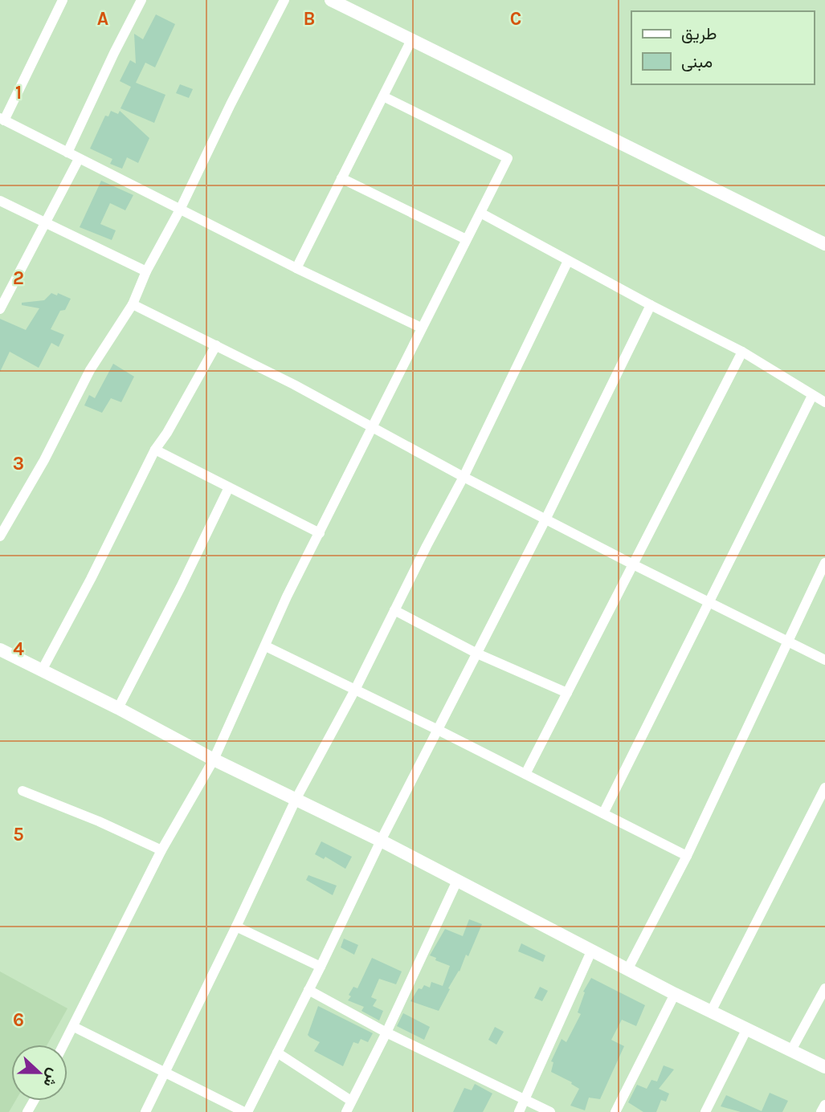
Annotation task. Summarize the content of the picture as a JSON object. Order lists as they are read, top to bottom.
{
  "legend": ["طريق", "مبنى"],
  "north": "right",
  "grid": {
    "columns": ["A", "B", "C"],
    "rows": [
      "1",
      "2",
      "3",
      "4",
      "5",
      "6"
    ]
  }
}
